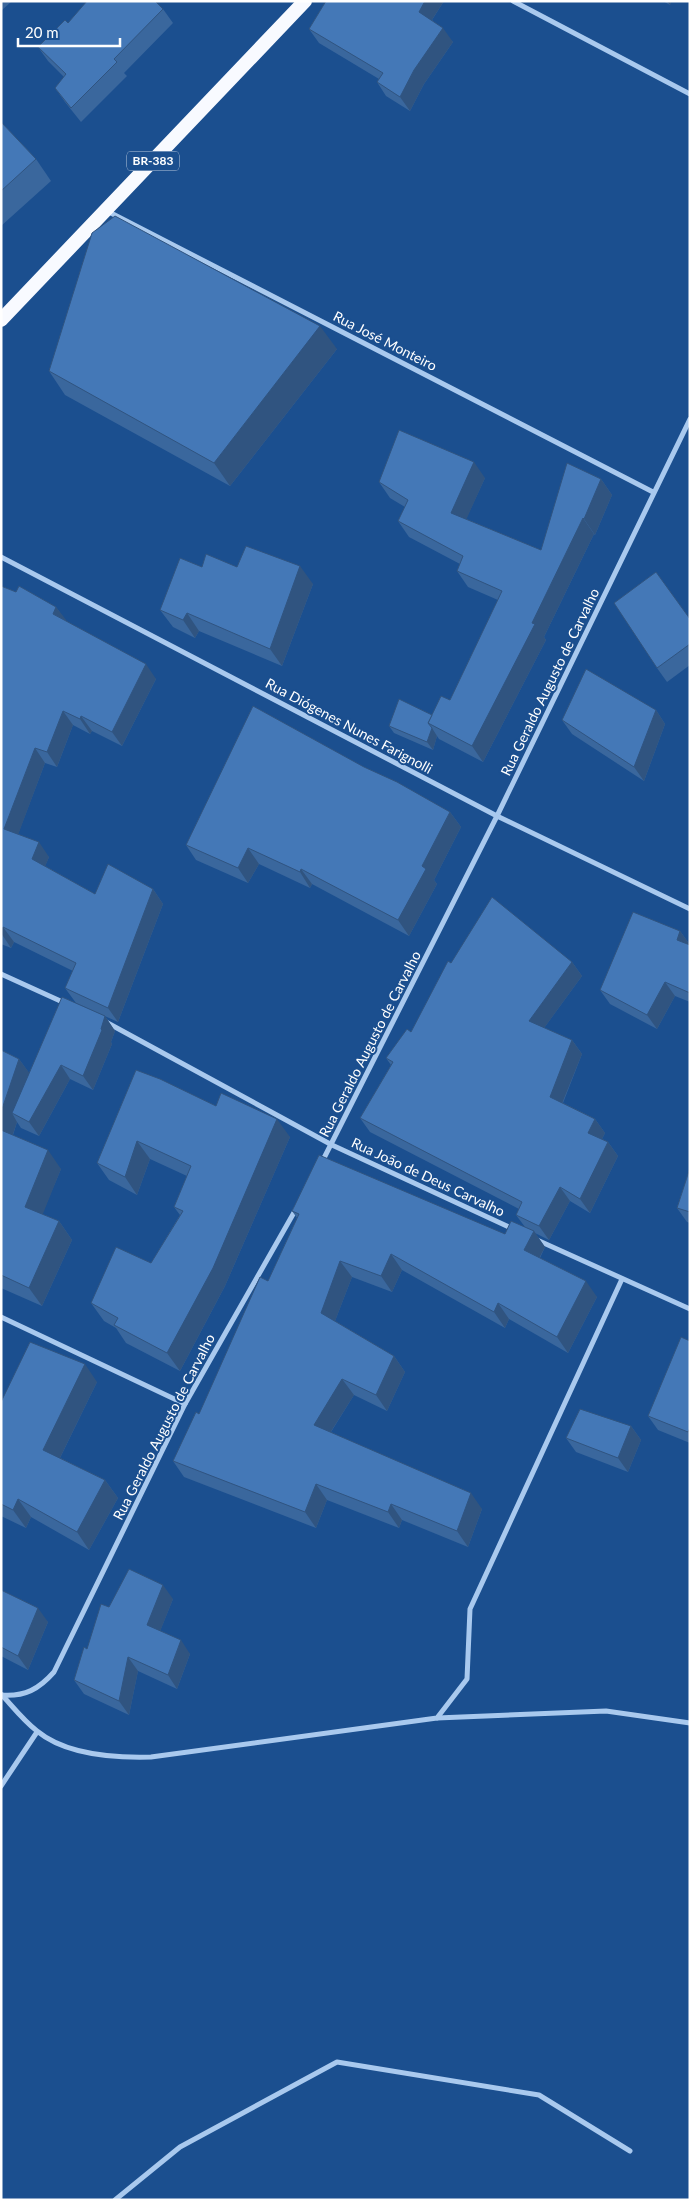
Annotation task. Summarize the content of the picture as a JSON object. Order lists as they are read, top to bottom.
{
  "streets": {
    "highway": ["BR-383"],
    "street": [
      "Rua José Monteiro",
      "Rua Geraldo Augusto de Carvalho",
      "Rua Diógenes Nunes Farignolli",
      "Rua João de Deus Carvalho"
    ]
  },
  "crossings": [
    ["BR-383", "Rua José Monteiro"],
    ["Rua José Monteiro", "Rua Geraldo Augusto de Carvalho"],
    ["Rua Geraldo Augusto de Carvalho", "Rua Diógenes Nunes Farignolli"],
    ["Rua Geraldo Augusto de Carvalho", "Rua João de Deus Carvalho"]
  ],
  "scale_bar": "20 m"
}
